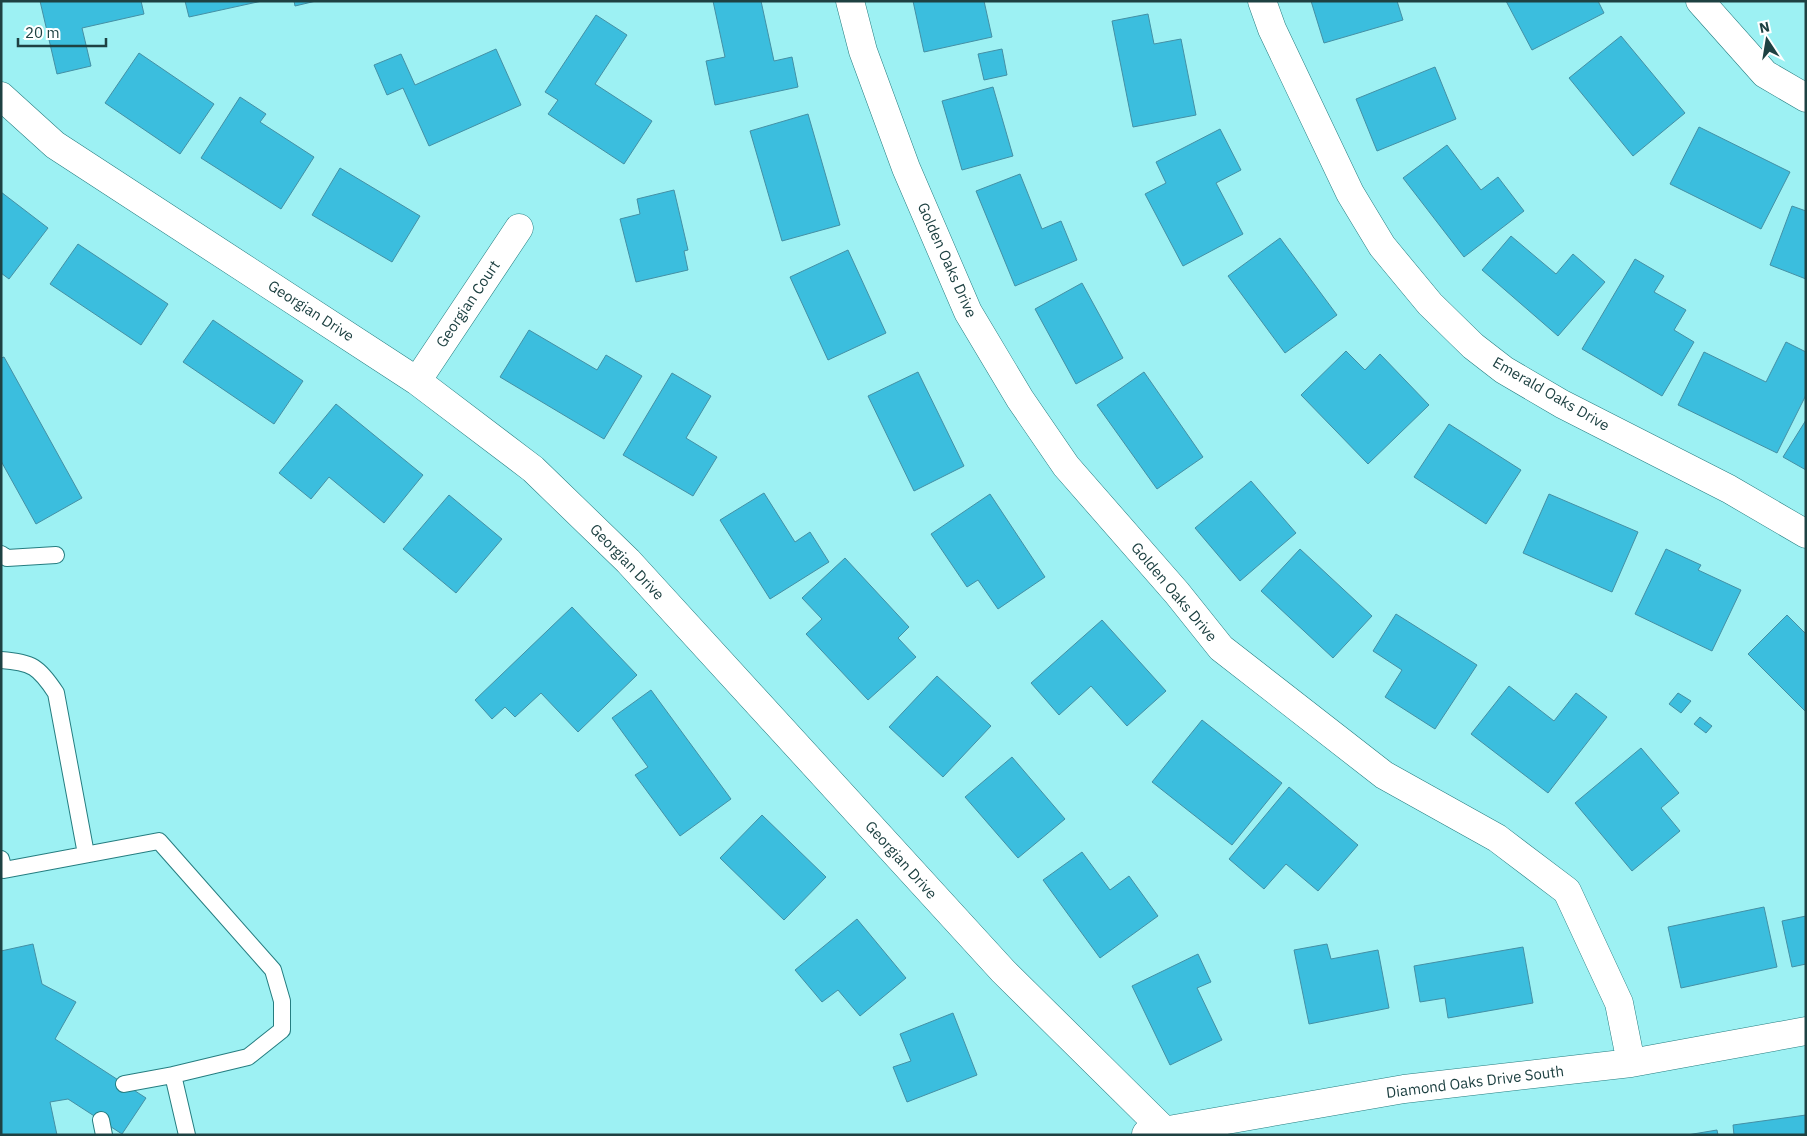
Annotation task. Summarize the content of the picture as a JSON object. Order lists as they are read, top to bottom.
{
  "streets": {
    "street": [
      "Golden Oaks Drive",
      "Georgian Court",
      "Georgian Drive",
      "Emerald Oaks Drive",
      "Diamond Oaks Drive South"
    ]
  },
  "crossings": [
    ["Golden Oaks Drive", "Diamond Oaks Drive South"],
    ["Georgian Court", "Georgian Drive"],
    ["Georgian Drive", "Diamond Oaks Drive South"]
  ],
  "scale_bar": "20 m",
  "north": "top"
}
